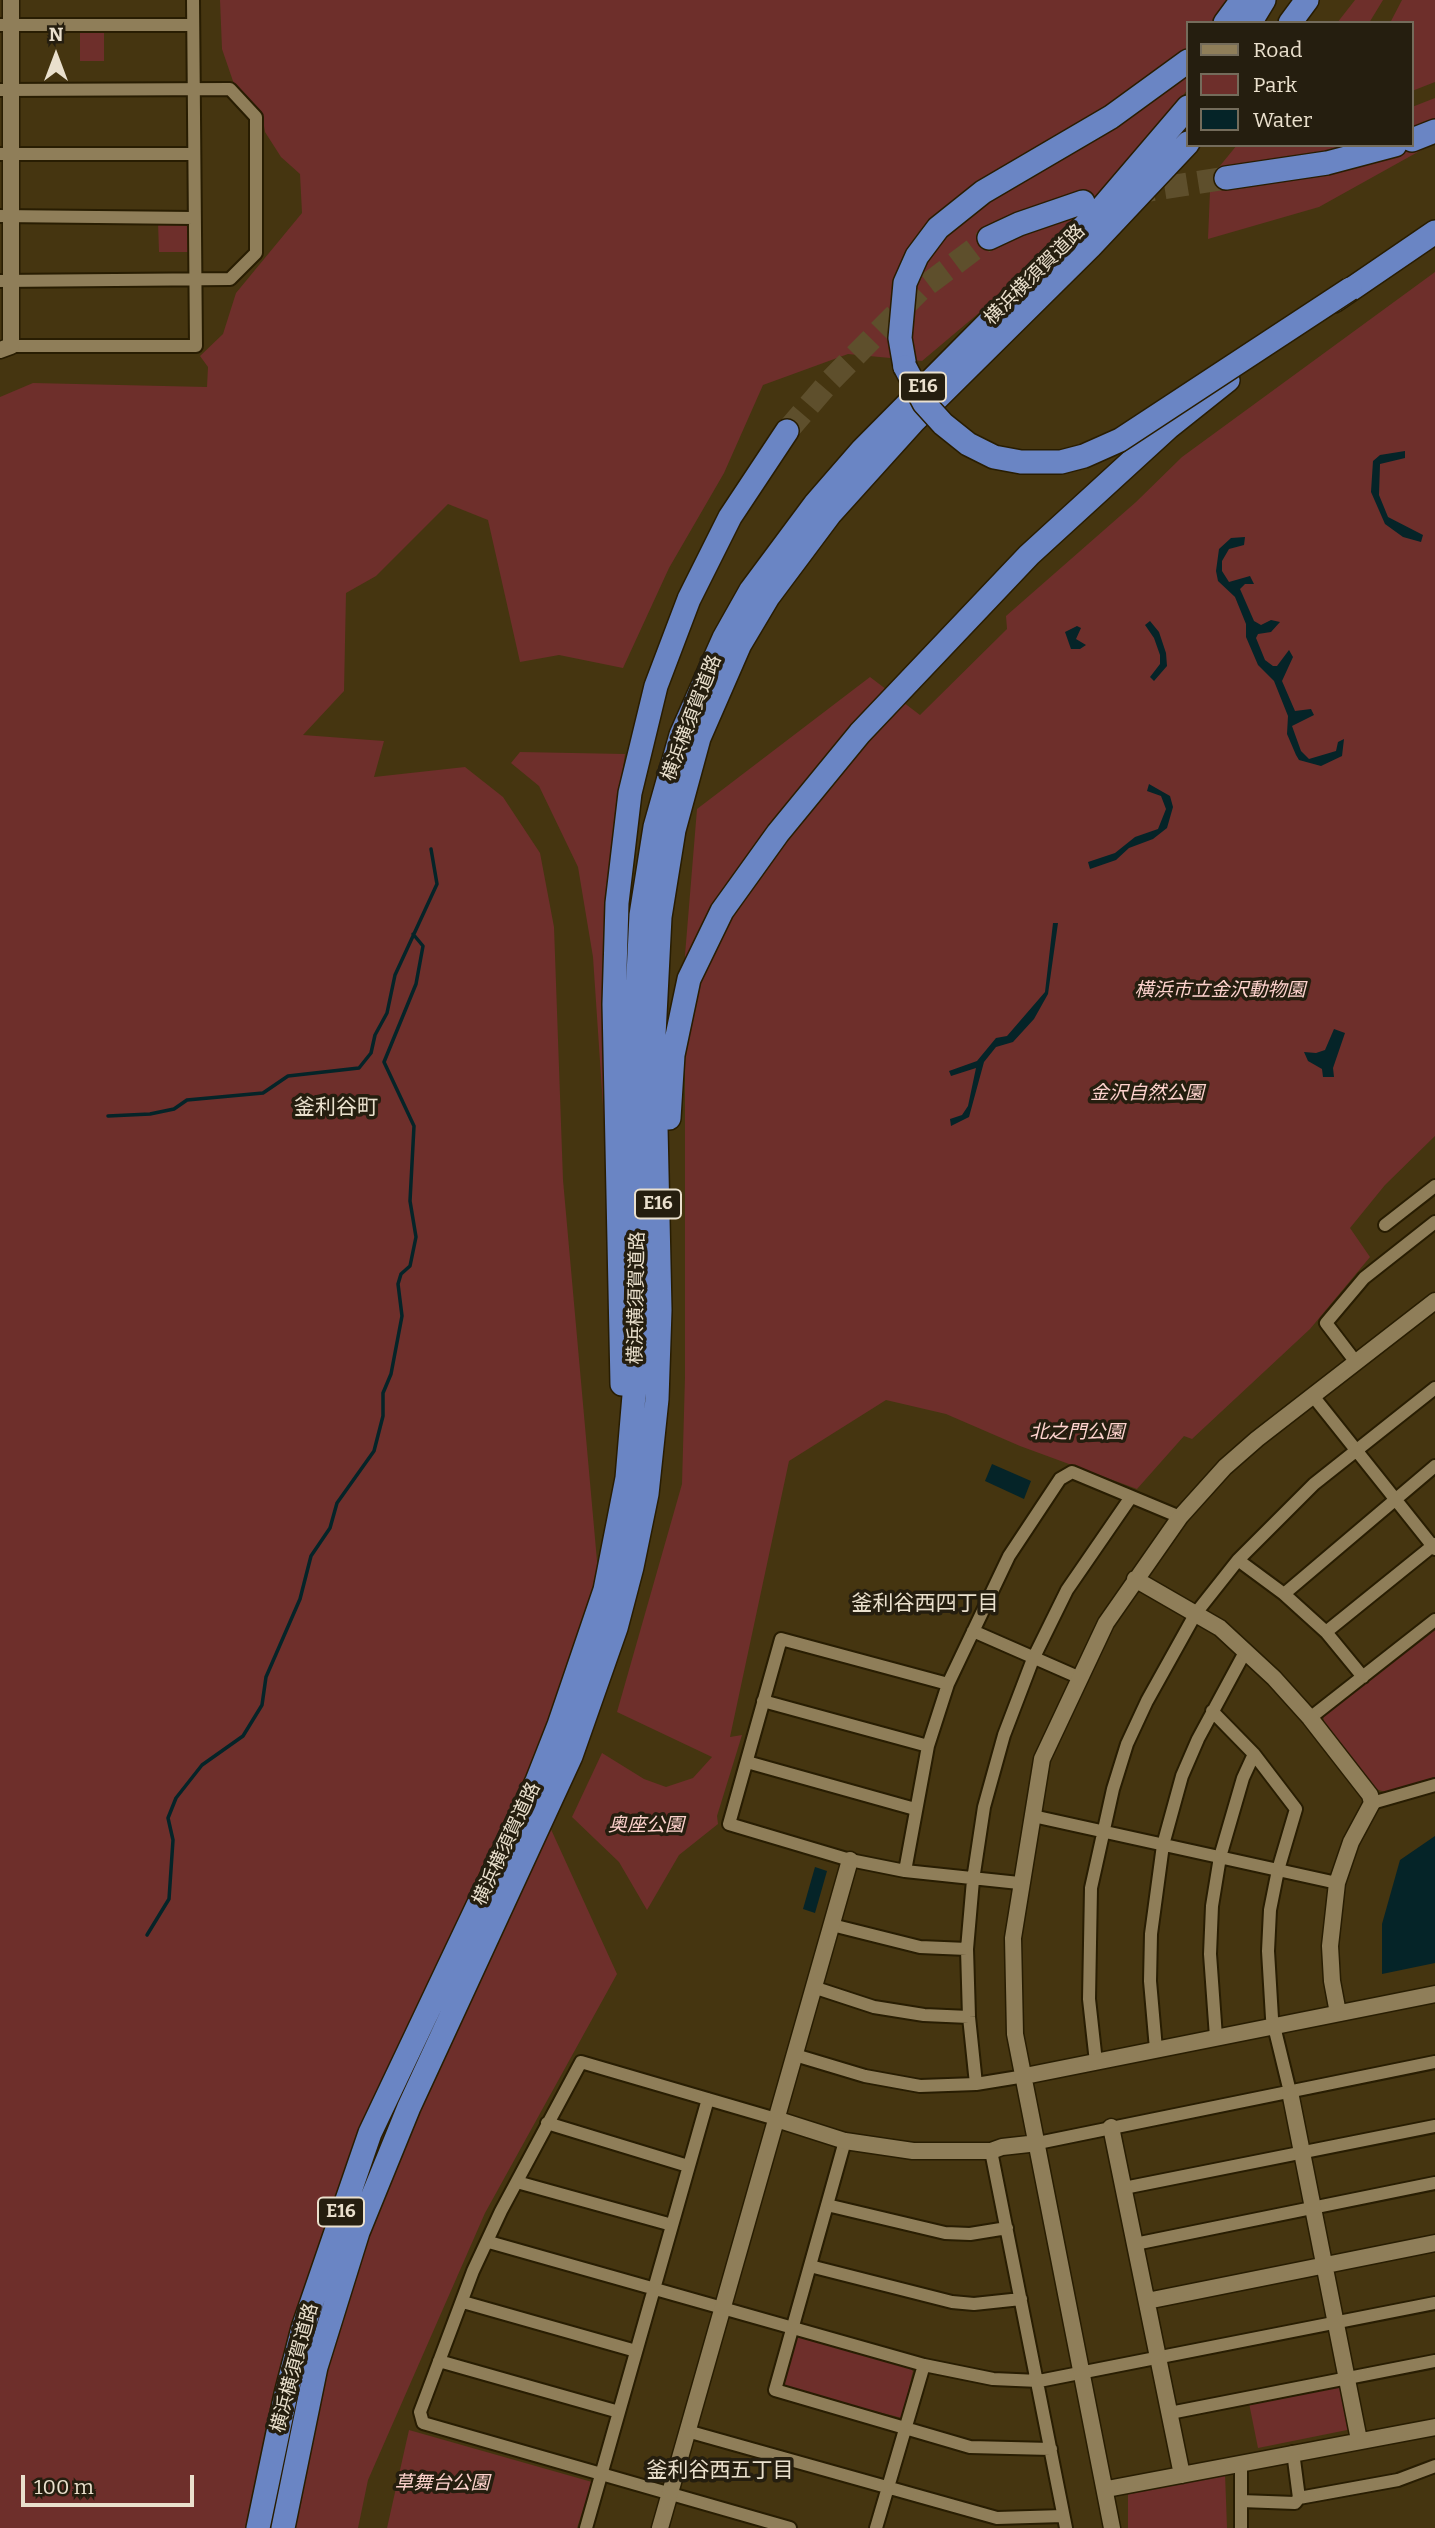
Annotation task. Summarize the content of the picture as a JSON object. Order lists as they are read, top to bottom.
{
  "streets": {
    "highway": ["横浜横須賀道路", "E16"]
  },
  "crossings": [
    ["横浜横須賀道路", "E16"]
  ],
  "districts": ["釜利谷町", "釜利谷西四丁目", "釜利谷西五丁目"],
  "parks": [
    "横浜市立金沢動物園",
    "金沢自然公園",
    "北之門公園",
    "奥座公園",
    "草舞台公園"
  ],
  "legend": ["Road", "Park", "Water"],
  "scale_bar": "100 m",
  "north": "top"
}
